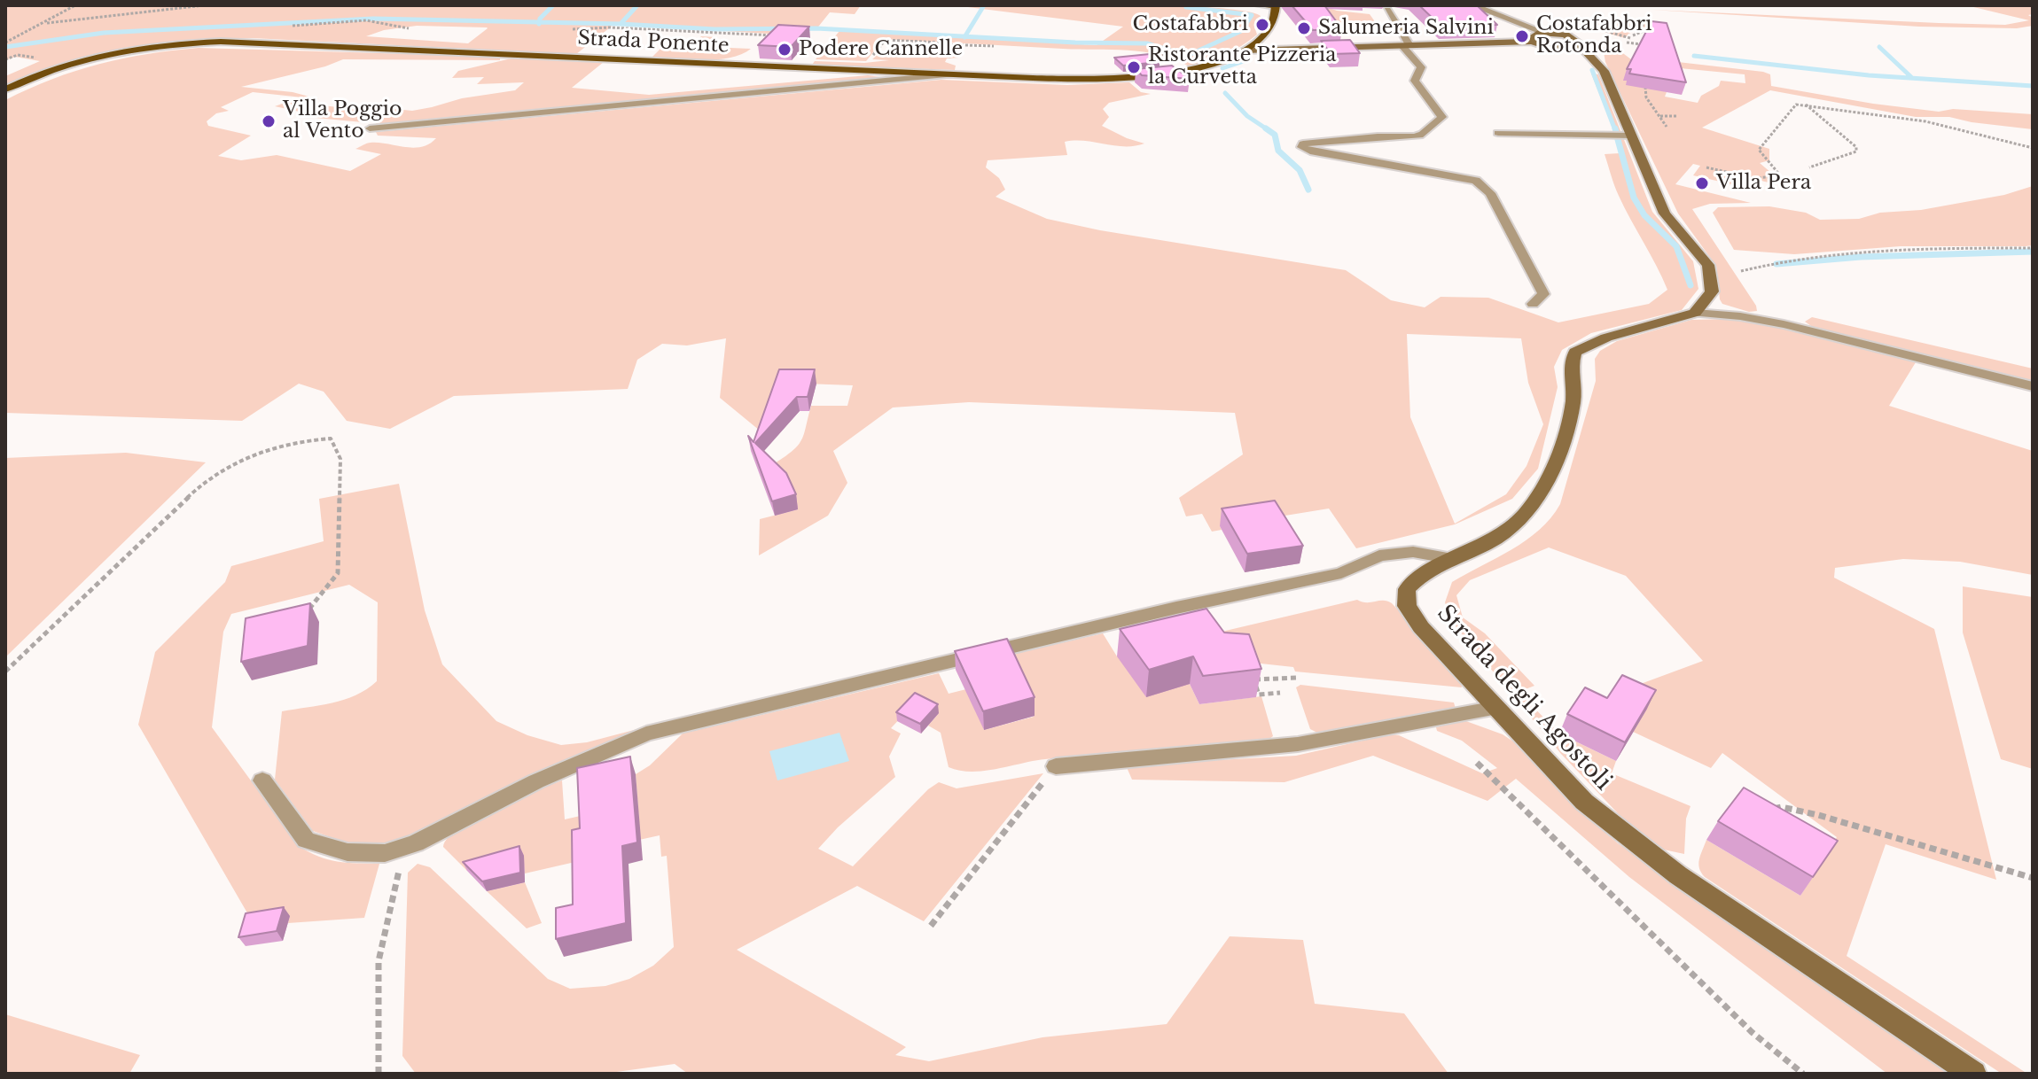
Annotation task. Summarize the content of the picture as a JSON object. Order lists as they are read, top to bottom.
{
  "streets": {
    "main road": ["Strada Ponente"],
    "street": ["Strada degli Agostoli"]
  },
  "places": [
    "Costafabbri",
    "Salumeria Salvini",
    "Costafabbri Rotonda",
    "Podere Cannelle",
    "Ristorante Pizzeria la Curvetta",
    "Villa Poggio al Vento",
    "Villa Pera"
  ]
}
